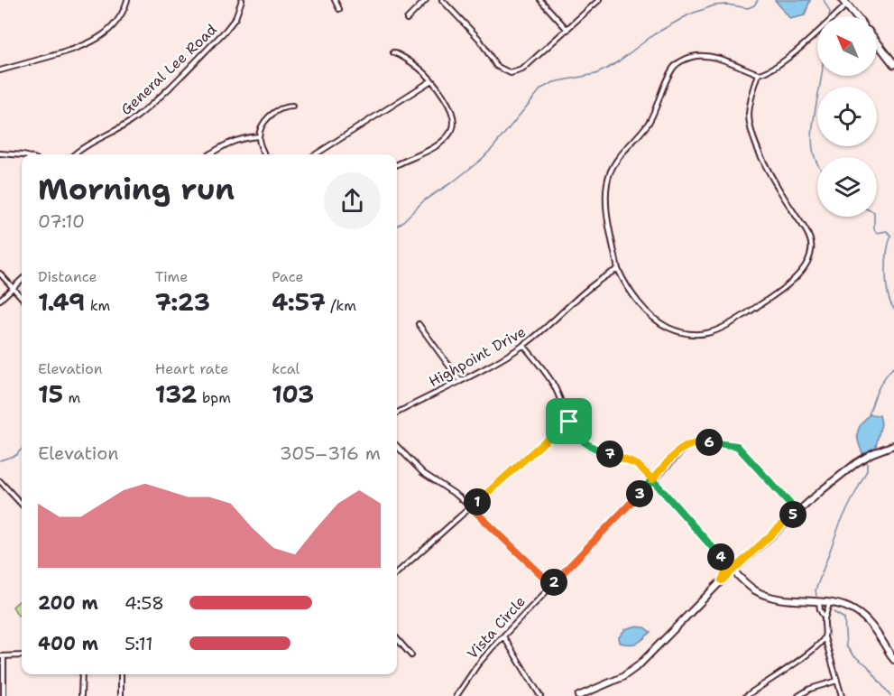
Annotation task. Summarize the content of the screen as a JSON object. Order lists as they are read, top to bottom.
{
  "streets": {
    "street": ["General Lee Road", "Highpoint Drive", "Vista Circle"]
  },
  "north": "top left",
  "page": {
    "heading": ["Morning run", "07:10"],
    "stats": [
      ["Distance", "1.49 km"],
      ["Time", "7:23"],
      ["Pace", "4:57 /km"],
      ["Elevation", "15 m"],
      ["Heart rate", "132 bpm"],
      ["kcal", "103"]
    ],
    "pins": [
      "6",
      "7",
      "3",
      "1",
      "5",
      "4",
      "2"
    ],
    "chart": ["Elevation", "305–316 m"],
    "list": [
      {
        "name": "200 m",
        "note": "4:58"
      },
      {
        "name": "400 m",
        "note": "5:11"
      }
    ]
  }
}
